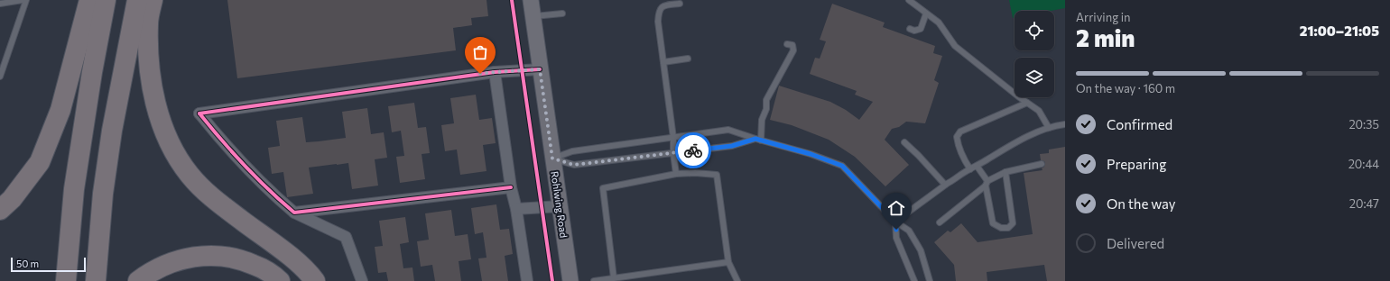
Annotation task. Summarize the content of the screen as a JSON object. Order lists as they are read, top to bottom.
{
  "streets": {
    "main road": ["Rohlwing Road"]
  },
  "scale_bar": "50 m",
  "page": {
    "heading": ["2 min", "Arriving in", "21:00–21:05"],
    "bar": "On the way · 160 m",
    "list": [
      ["Confirmed", "20:35"],
      ["Preparing", "20:44"],
      ["On the way", "20:47"],
      "Delivered"
    ],
    "scale": "50 m"
  }
}
